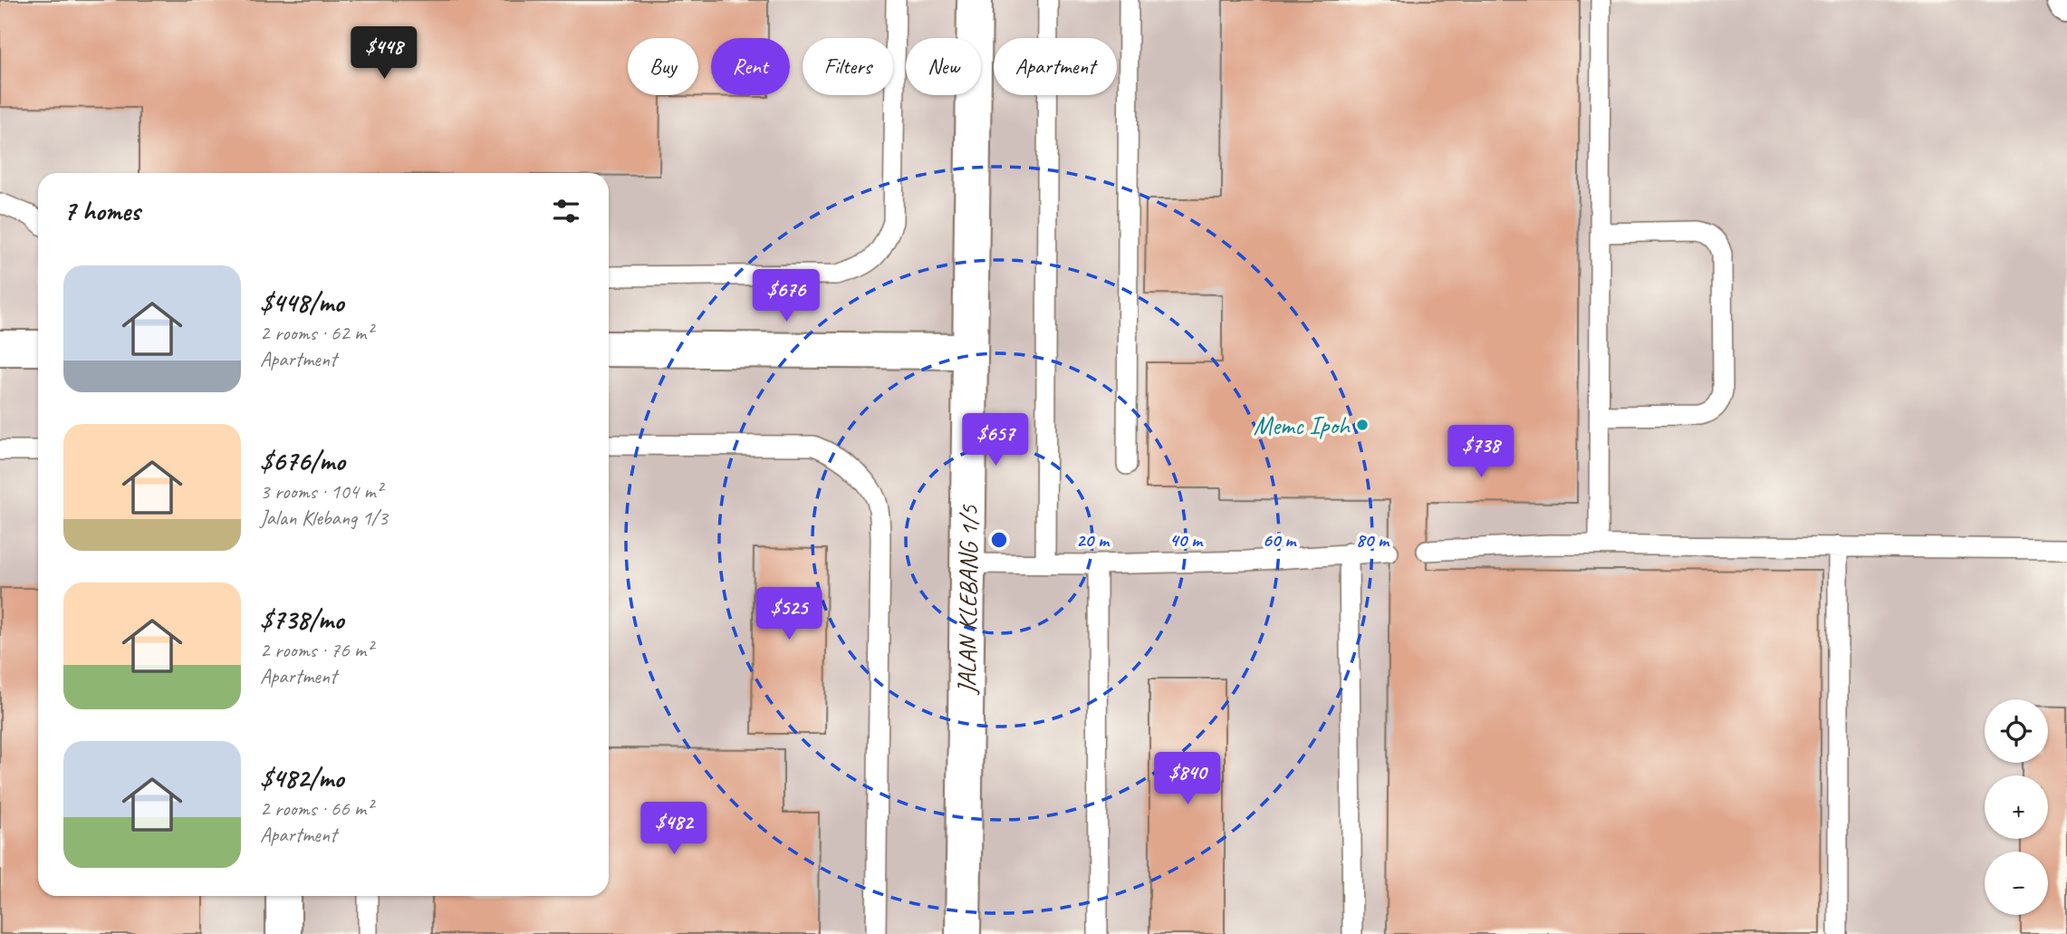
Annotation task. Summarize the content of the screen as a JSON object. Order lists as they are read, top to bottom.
{
  "streets": {
    "street": ["JALAN KLEBANG 1/5"]
  },
  "places": ["Memc Ipoh"],
  "page": {
    "price": [
      "$448",
      "$676",
      "$657",
      "$738",
      "$525",
      "$840",
      "$482"
    ],
    "chip": [
      "Buy",
      "Rent",
      "Filters",
      "New",
      "Apartment"
    ],
    "heading": "7 homes",
    "list": [
      {
        "name": "$448/mo",
        "note": "2 rooms · 62 m² · Apartment"
      },
      {
        "name": "$676/mo",
        "note": "3 rooms · 104 m² · Jalan Klebang 1/3"
      },
      {
        "name": "$738/mo",
        "note": "2 rooms · 76 m² · Apartment"
      },
      {
        "name": "$482/mo",
        "note": "2 rooms · 66 m² · Apartment"
      }
    ],
    "map_buttons": ["+", "−"]
  },
  "rings": [
    "20 m",
    "40 m",
    "60 m",
    "80 m"
  ]
}
